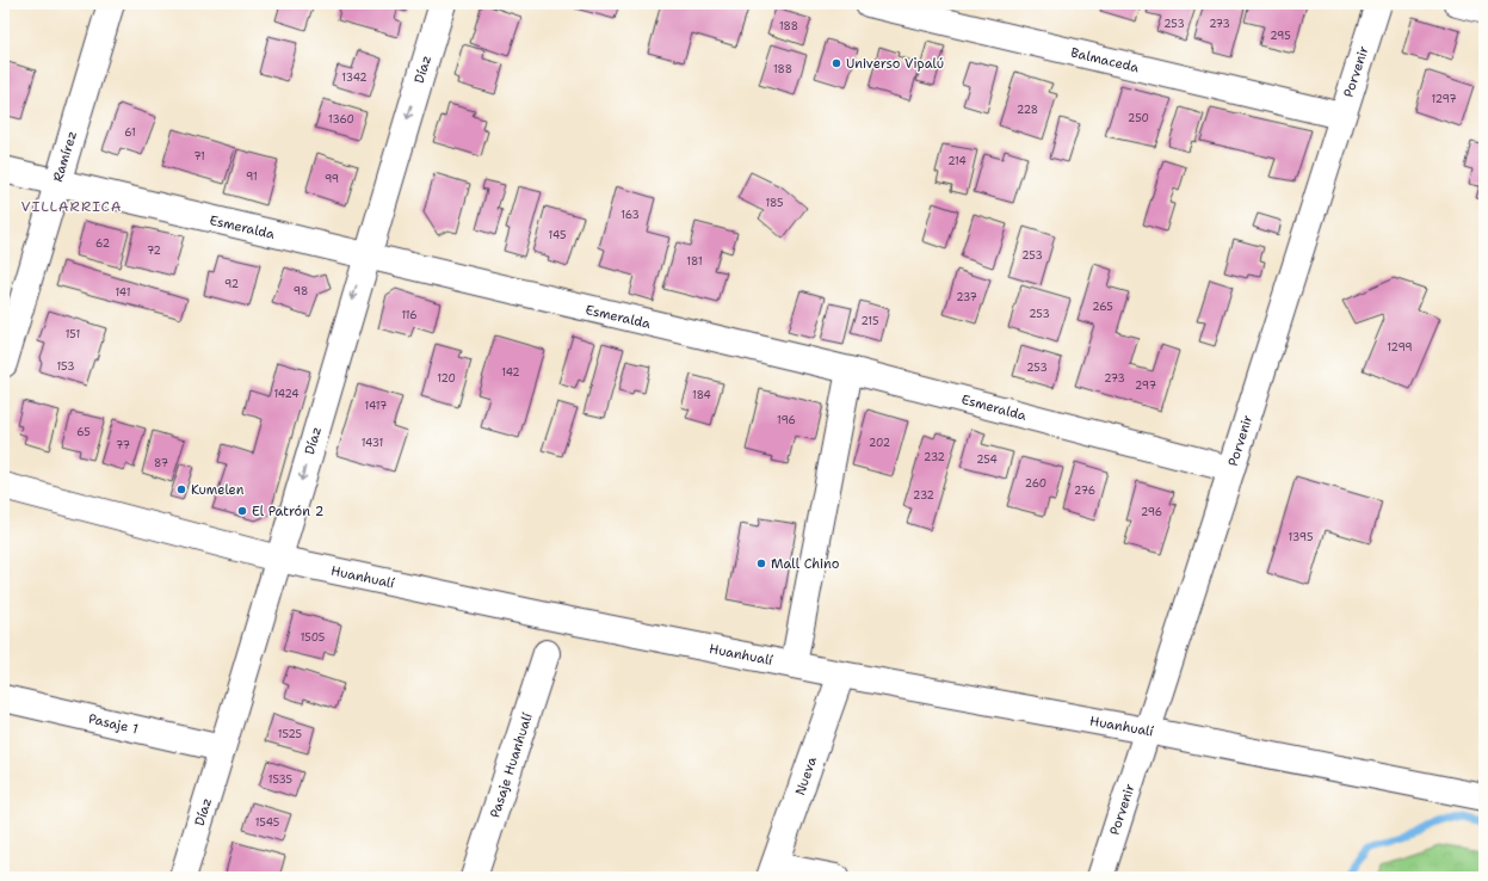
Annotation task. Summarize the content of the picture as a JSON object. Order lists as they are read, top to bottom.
{
  "streets": {
    "street": [
      "Balmaceda",
      "Díaz",
      "Porvenir",
      "Ramírez",
      "Esmeralda",
      "Huanhualí",
      "Pasaje 1",
      "Pasaje Huanhualí",
      "Nueva"
    ]
  },
  "crossings": [
    ["Balmaceda", "Porvenir"],
    ["Díaz", "Esmeralda"],
    ["Díaz", "Huanhualí"],
    ["Díaz", "Pasaje 1"],
    ["Porvenir", "Esmeralda"],
    ["Porvenir", "Huanhualí"],
    ["Ramírez", "Esmeralda"],
    ["Huanhualí", "Nueva"]
  ],
  "one_way": ["Díaz"],
  "districts": ["VILLARRICA"],
  "places": [
    "Universo Vipalú",
    "Kumelen",
    "El Patrón 2",
    "Mall Chino"
  ],
  "house_numbers": [
    "253",
    "273",
    "188",
    "295",
    "188",
    "1342",
    "1297",
    "228",
    "250",
    "1360",
    "61",
    "71",
    "214",
    "91",
    "99",
    "185",
    "163",
    "145",
    "62",
    "72",
    "253",
    "181",
    "92",
    "98",
    "141",
    "237",
    "265",
    "253",
    "116",
    "215",
    "151",
    "1299",
    "153",
    "253",
    "142",
    "120",
    "273",
    "297",
    "1424",
    "184",
    "1417",
    "196",
    "65",
    "1431",
    "202",
    "77",
    "232",
    "254",
    "87",
    "260",
    "276",
    "232",
    "296",
    "1395",
    "1505",
    "1525",
    "1535",
    "1545"
  ]
}
